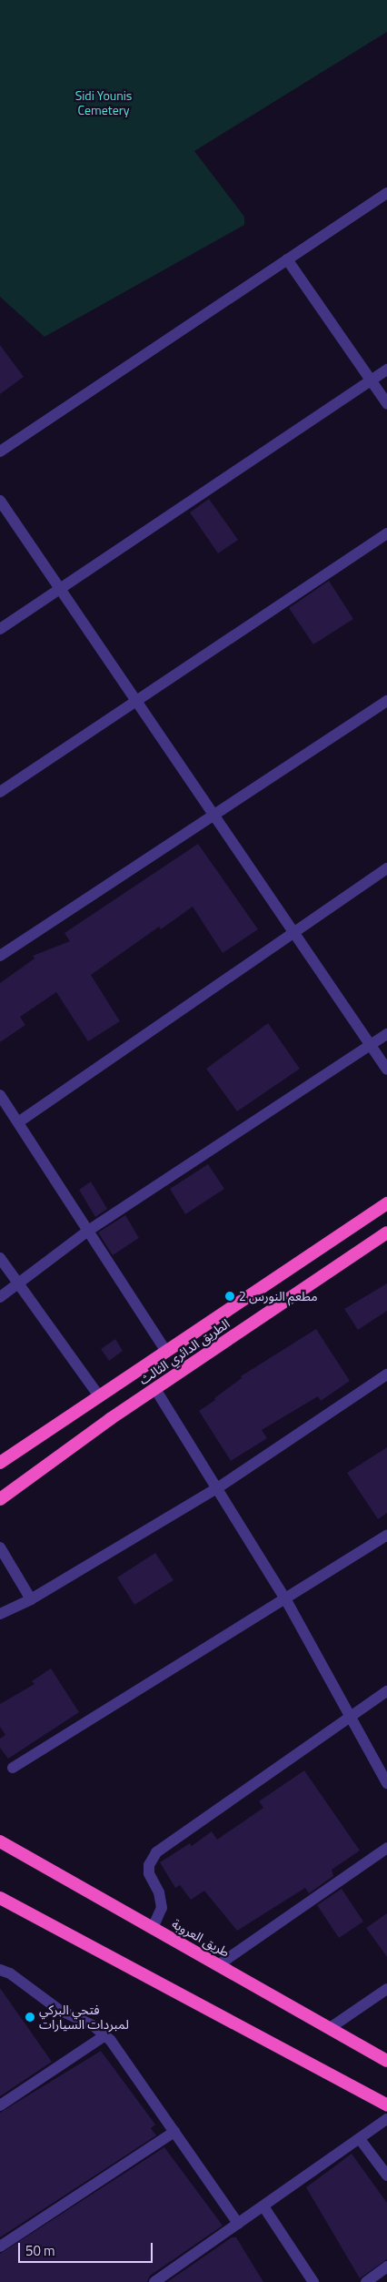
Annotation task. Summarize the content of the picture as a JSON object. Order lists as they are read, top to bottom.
{
  "streets": {
    "highway": ["الطريق الدائري الثالث", "طريق العروبة"]
  },
  "parks": ["Sidi Younis Cemetery"],
  "places": ["مطعم النورس 2", "فتحي البركي لمبردات السيارات"],
  "scale_bar": "50 m"
}
